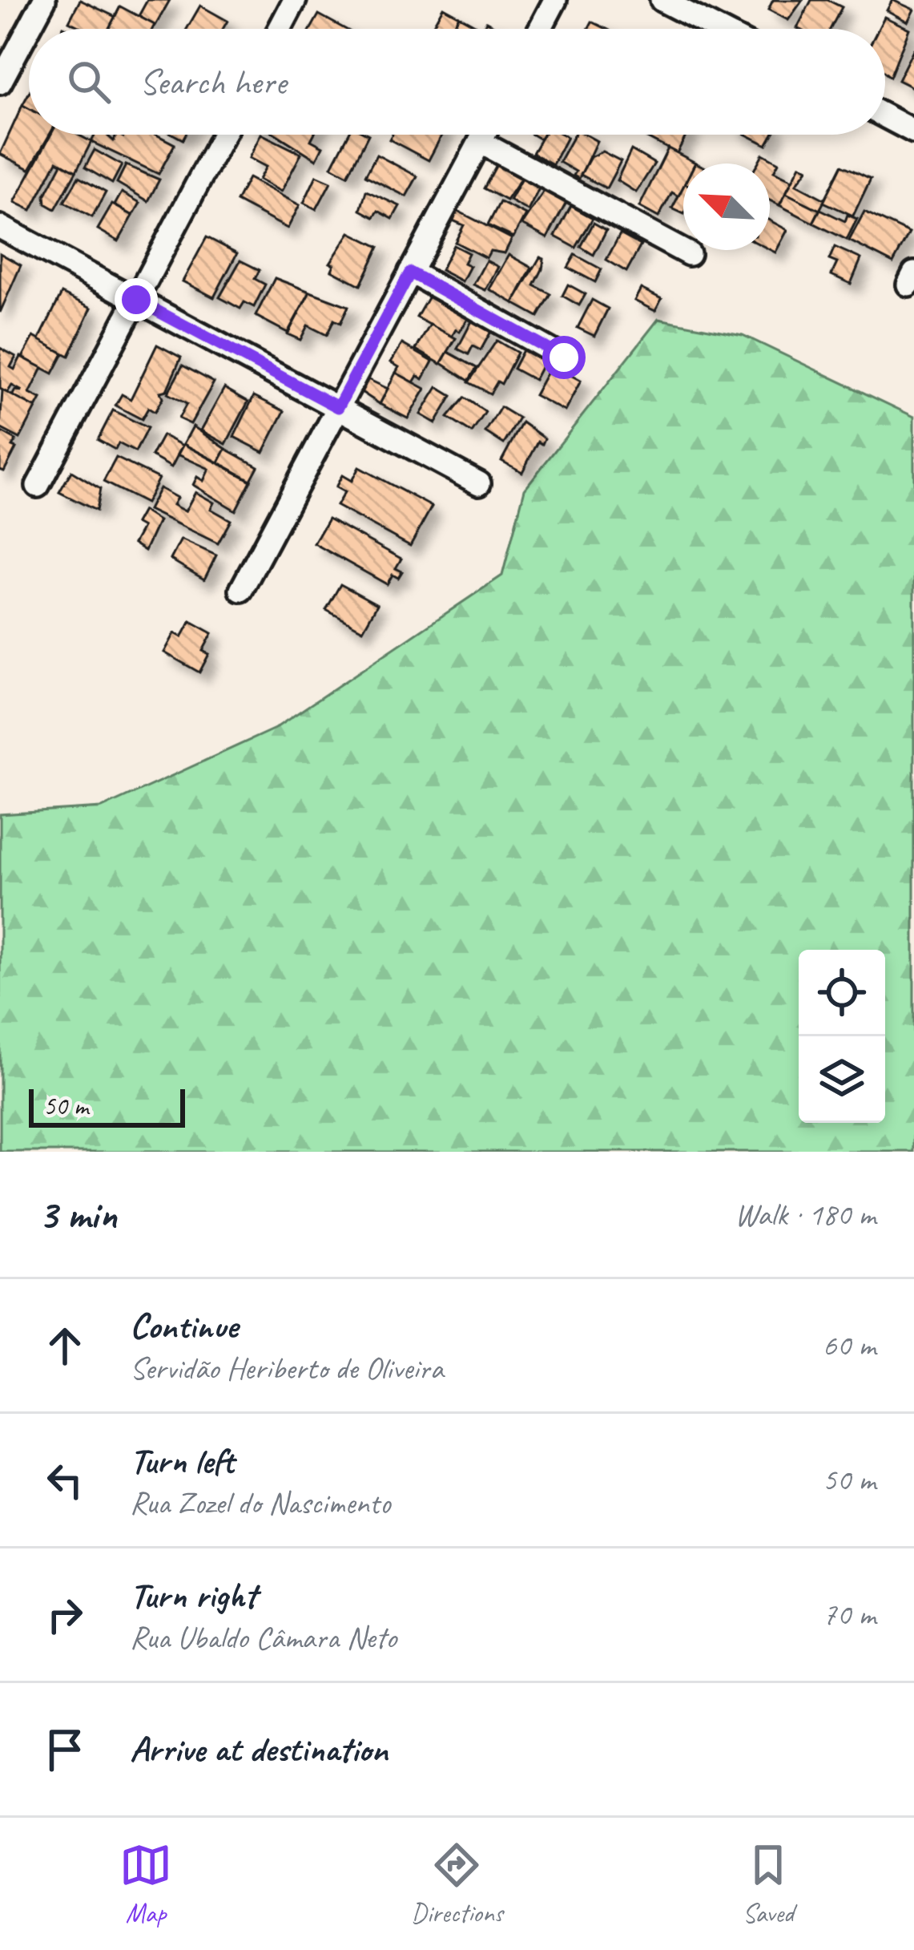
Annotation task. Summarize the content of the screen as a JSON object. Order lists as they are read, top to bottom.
{
  "scale_bar": "50 m",
  "north": "top left",
  "page": {
    "search": "Search here",
    "scale": "50 m",
    "heading": ["3 min", "Walk · 180 m"],
    "list": [
      ["Continue", "Servidão Heriberto de Oliveira", "60 m"],
      ["Turn left", "Rua Zozel do Nascimento", "50 m"],
      ["Turn right", "Rua Ubaldo Câmara Neto", "70 m"],
      "Arrive at destination"
    ],
    "nav": ["Map", "Directions", "Saved"]
  }
}
